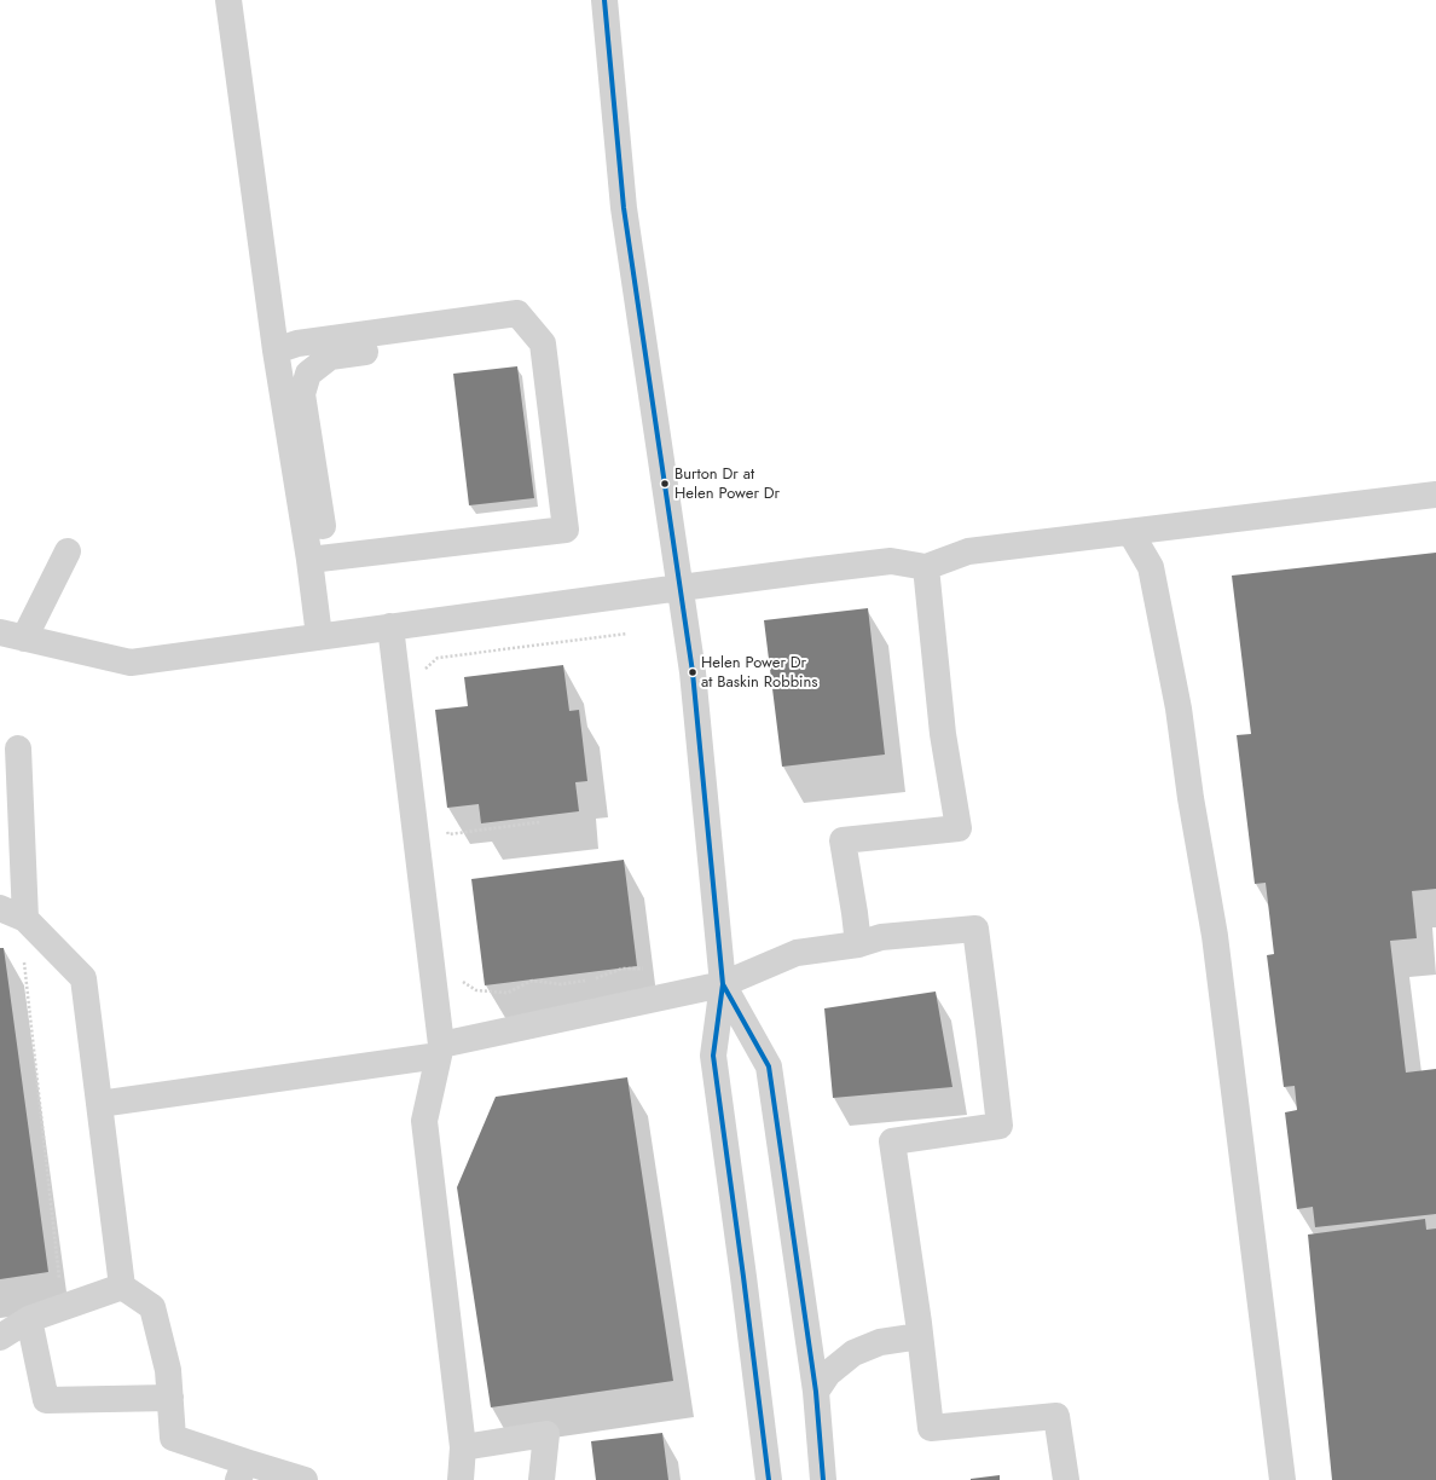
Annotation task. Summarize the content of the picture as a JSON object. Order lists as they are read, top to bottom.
{
  "places": ["Burton Dr at Helen Power Dr", "Helen Power Dr at Baskin Robbins"]
}
